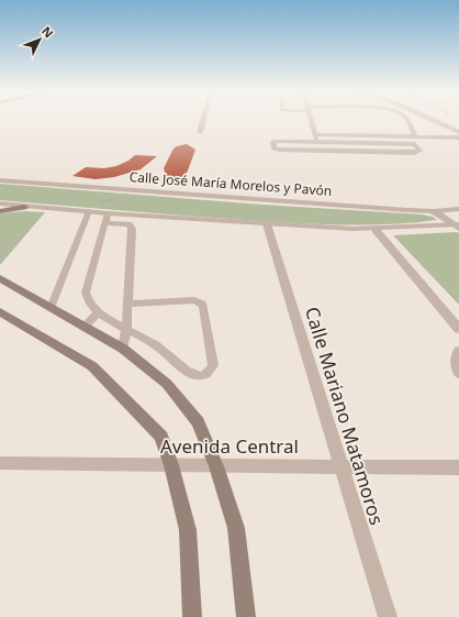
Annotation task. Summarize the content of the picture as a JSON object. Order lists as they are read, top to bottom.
{
  "streets": {
    "street": ["Calle José María Morelos y Pavón", "Calle Mariano Matamoros", "Avenida Central"]
  },
  "crossings": [
    ["Calle Mariano Matamoros", "Avenida Central"]
  ],
  "north": "top right"
}
